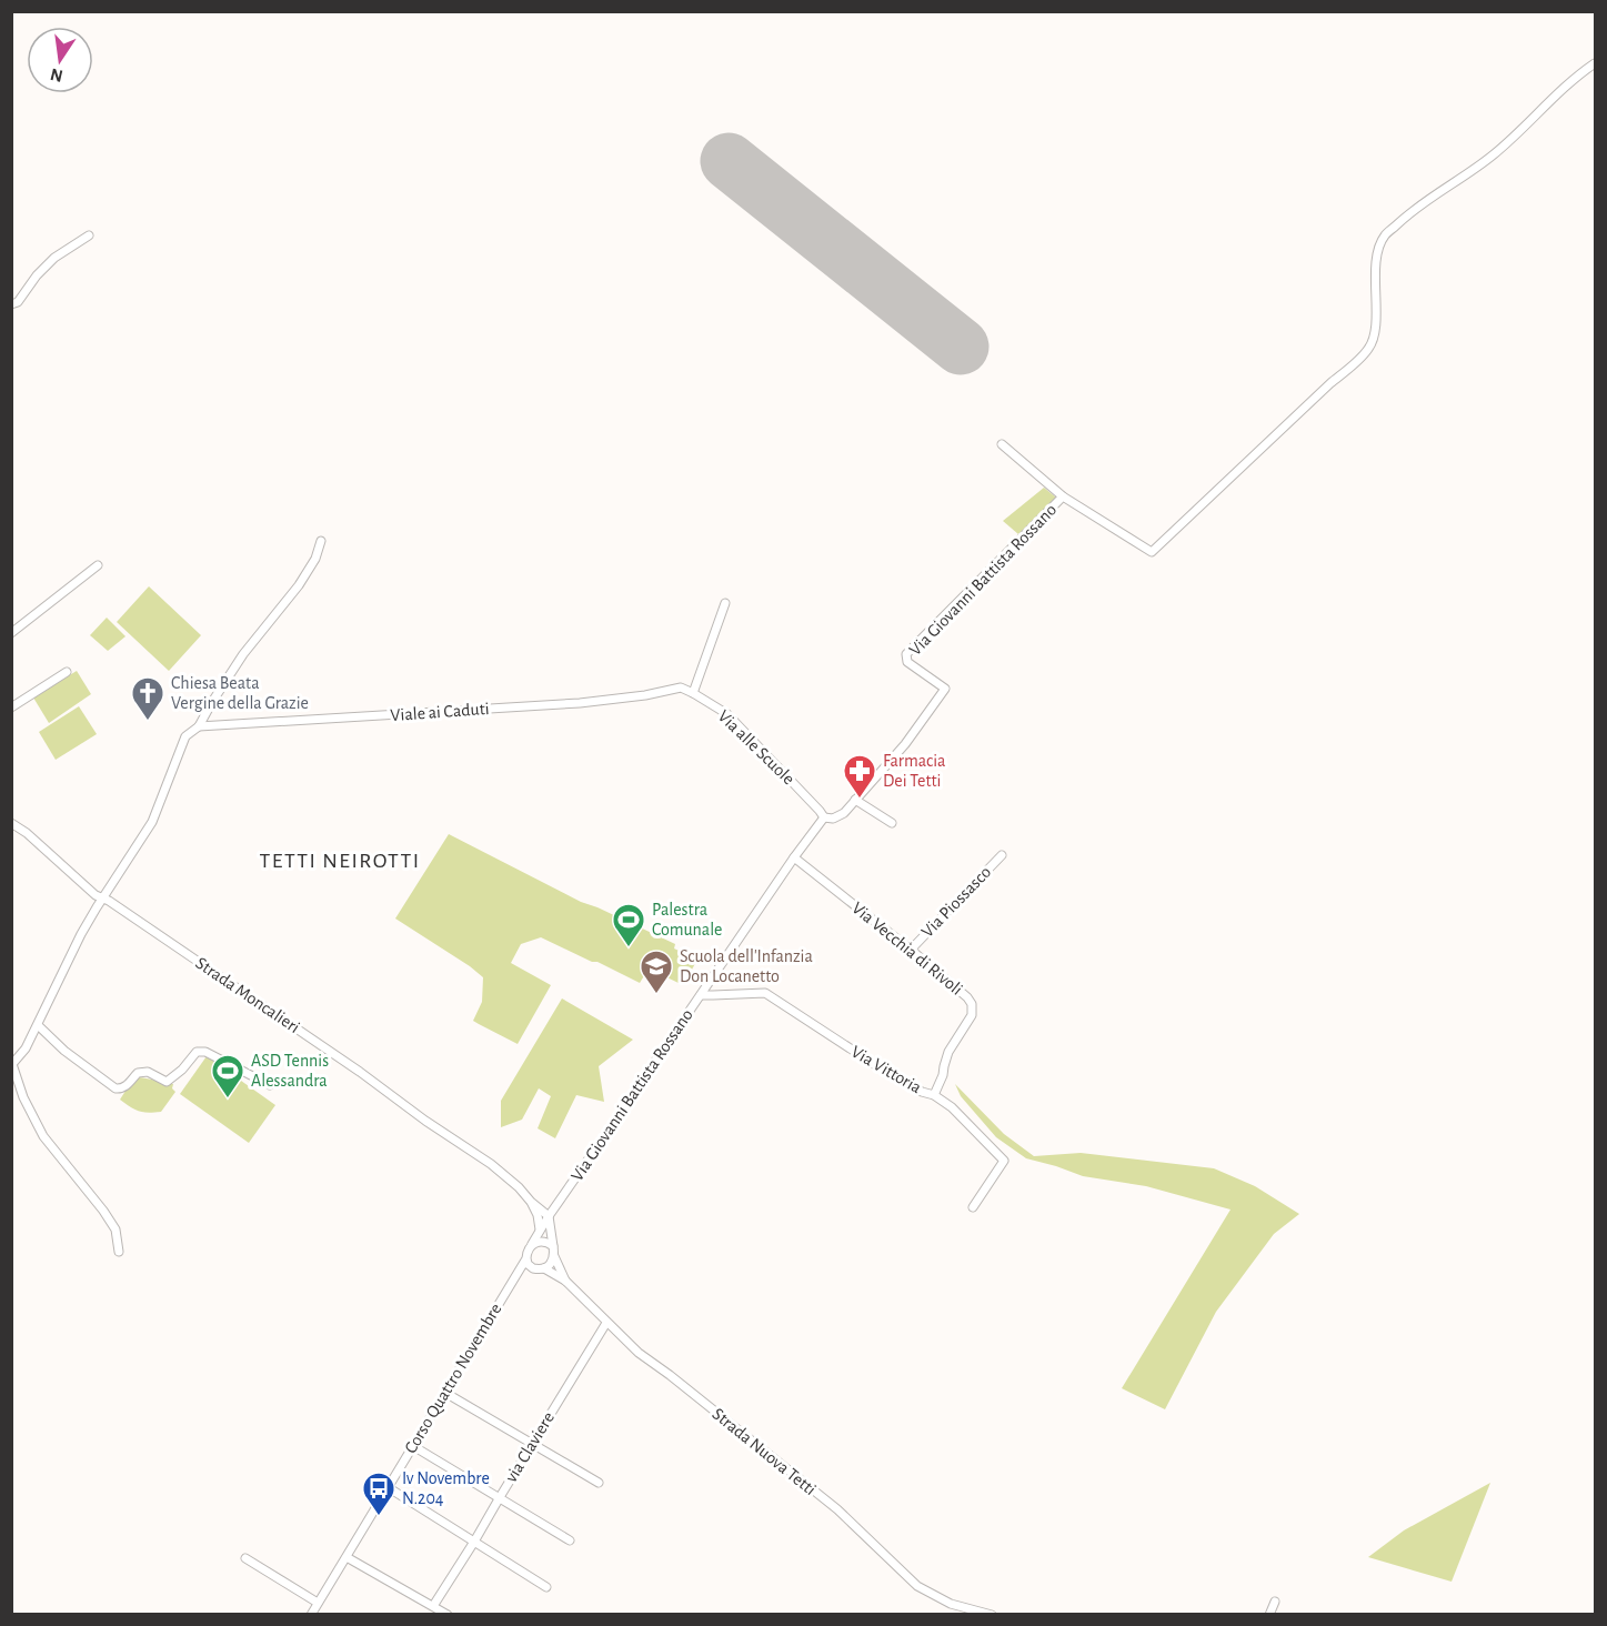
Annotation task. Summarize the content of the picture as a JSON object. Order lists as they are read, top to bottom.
{
  "streets": {
    "street": [
      "Via Giovanni Battista Rossano",
      "Viale ai Caduti",
      "Via alle Scuole",
      "Via Piossasco",
      "Via Vecchia di Rivoli",
      "Strada Moncalieri",
      "Via Vittoria",
      "Corso Quattro Novembre",
      "via Claviere",
      "Strada Nuova Tetti"
    ]
  },
  "crossings": [
    ["Via Giovanni Battista Rossano", "Via alle Scuole"],
    ["Via Giovanni Battista Rossano", "Via Vecchia di Rivoli"],
    ["Via Giovanni Battista Rossano", "Strada Moncalieri"],
    ["Via Giovanni Battista Rossano", "Via Vittoria"],
    ["Via Giovanni Battista Rossano", "Corso Quattro Novembre"],
    ["Via Giovanni Battista Rossano", "Strada Nuova Tetti"],
    ["Viale ai Caduti", "Via alle Scuole"],
    ["Via Piossasco", "Via Vecchia di Rivoli"],
    ["Via Vecchia di Rivoli", "Via Vittoria"],
    ["Corso Quattro Novembre", "Strada Nuova Tetti"],
    ["via Claviere", "Strada Nuova Tetti"]
  ],
  "districts": ["TETTI NEIROTTI"],
  "places": {
    "church": ["Chiesa Beata Vergine della Grazie"],
    "pharmacy": ["Farmacia Dei Tetti"],
    "sports": ["Palestra Comunale", "ASD Tennis Alessandra"],
    "school or university": ["Scuola dell'Infanzia Don Locanetto"],
    "bus stop": ["Iv Novembre N.204"]
  },
  "north": "bottom"
}
